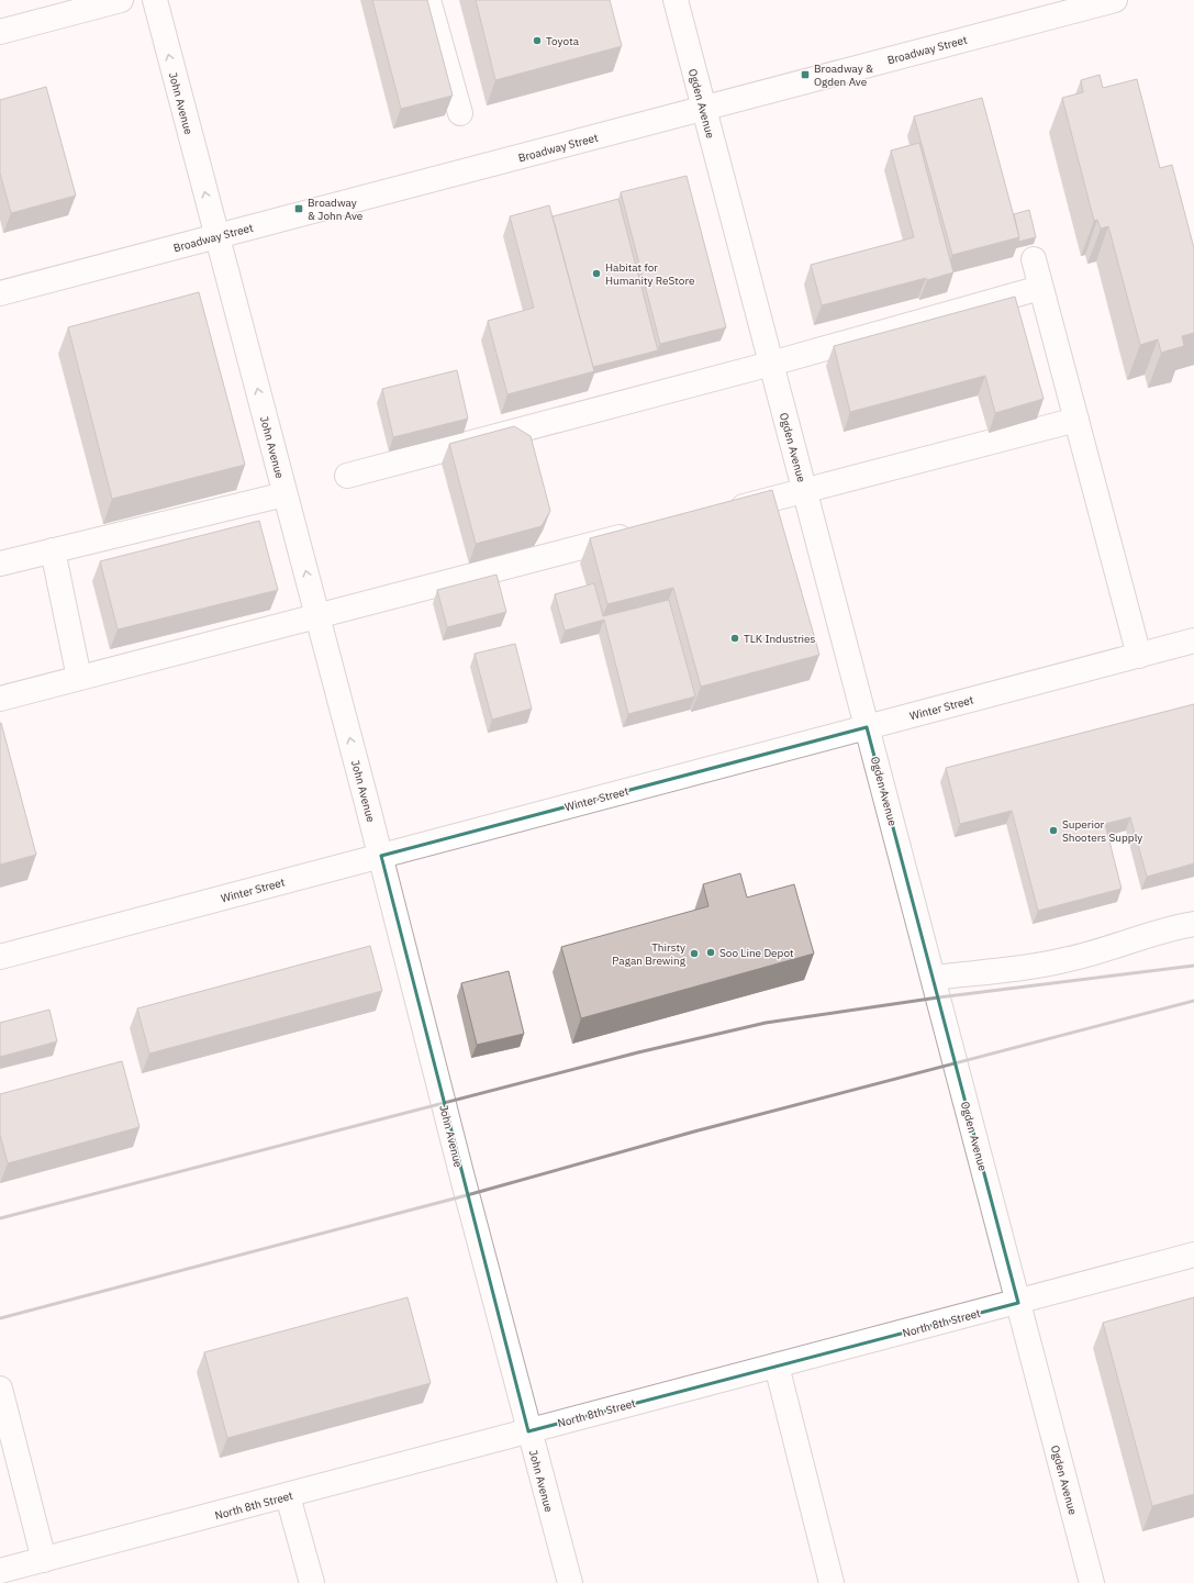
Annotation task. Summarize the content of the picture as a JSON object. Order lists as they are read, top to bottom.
{
  "streets": {
    "street": [
      "Broadway Street",
      "John Avenue",
      "Ogden Avenue",
      "Winter Street",
      "North 8th Street"
    ]
  },
  "crossings": [
    ["Broadway Street", "John Avenue"],
    ["Broadway Street", "Ogden Avenue"],
    ["John Avenue", "Winter Street"],
    ["John Avenue", "North 8th Street"],
    ["Ogden Avenue", "Winter Street"],
    ["Ogden Avenue", "North 8th Street"]
  ],
  "one_way": ["John Avenue"],
  "places": {
    "other": [
      "Toyota",
      "Habitat for Humanity ReStore",
      "TLK Industries",
      "Superior Shooters Supply",
      "Soo Line Depot",
      "Thirsty Pagan Brewing"
    ],
    "transit": ["Broadway & Ogden Ave", "Broadway & John Ave"]
  }
}
